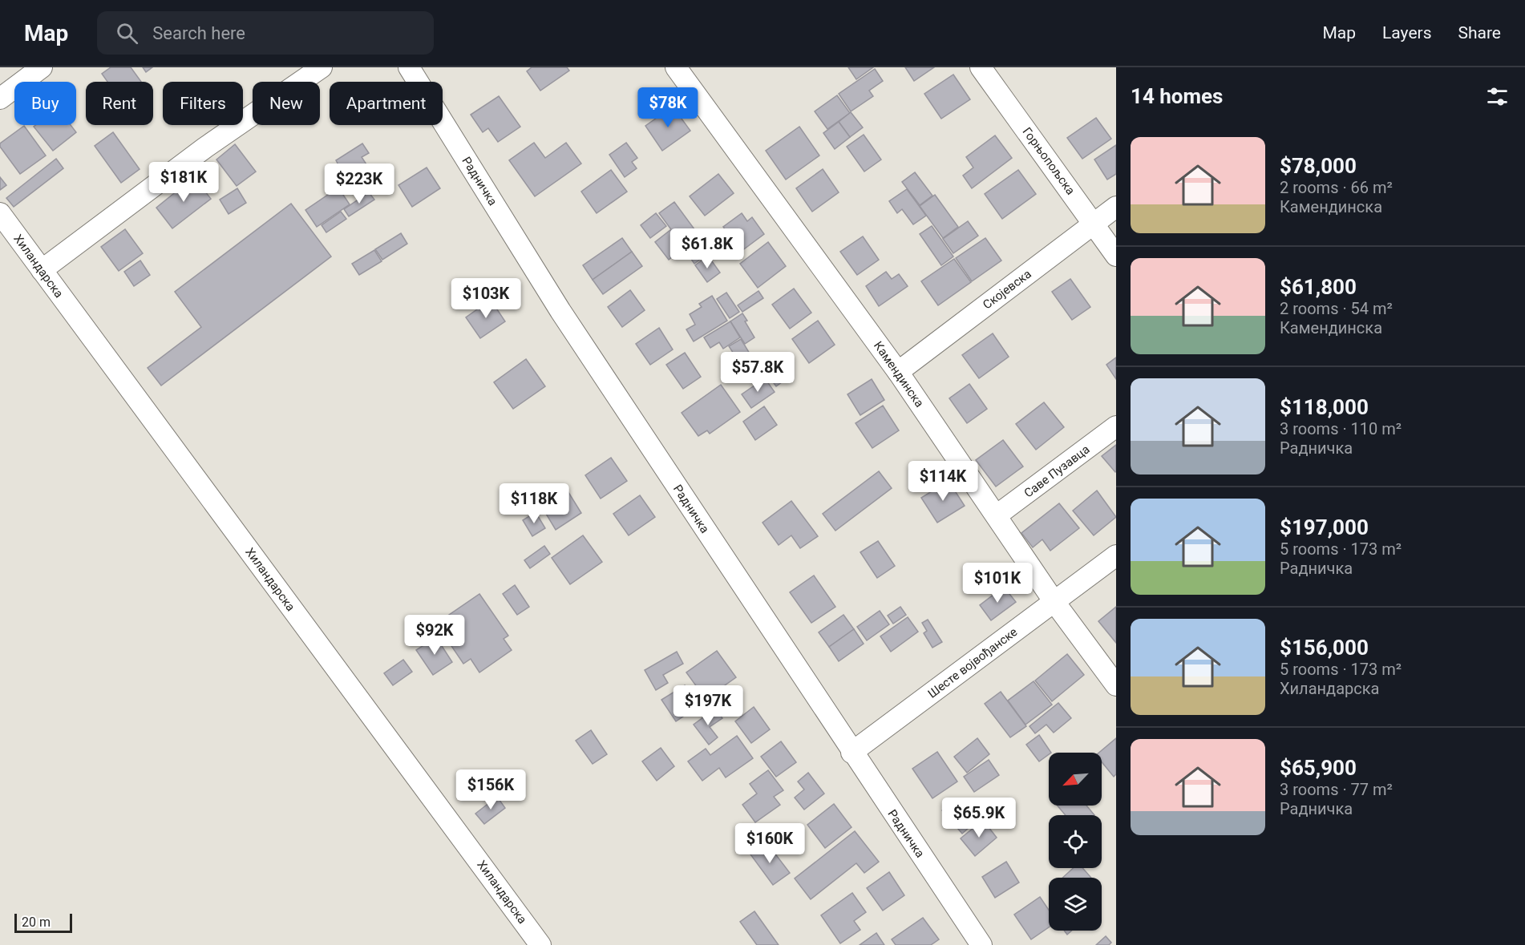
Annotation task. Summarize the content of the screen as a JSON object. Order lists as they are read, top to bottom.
{
  "streets": {
    "street": [
      "Горњопољска",
      "Радничка",
      "Хиландарска",
      "Скојевска",
      "Камендинска",
      "Саве Пузавца",
      "Шесте војвођанске"
    ]
  },
  "crossings": [
    ["Горњопољска", "Скојевска"],
    ["Радничка", "Шесте војвођанске"],
    ["Скојевска", "Камендинска"],
    ["Камендинска", "Саве Пузавца"],
    ["Камендинска", "Шесте војвођанске"]
  ],
  "scale_bar": "20 m",
  "north": "bottom left",
  "page": {
    "header": "Map",
    "search": "Search here",
    "nav": ["Map", "Layers", "Share"],
    "heading": "14 homes",
    "chip": [
      "Buy",
      "Rent",
      "Filters",
      "New",
      "Apartment"
    ],
    "price": [
      "$78K",
      "$181K",
      "$223K",
      "$61.8K",
      "$103K",
      "$57.8K",
      "$114K",
      "$118K",
      "$101K",
      "$92K",
      "$197K",
      "$156K",
      "$65.9K",
      "$160K"
    ],
    "list": [
      {
        "name": "$78,000",
        "note": "2 rooms · 66 m² · Камендинска"
      },
      {
        "name": "$61,800",
        "note": "2 rooms · 54 m² · Камендинска"
      },
      {
        "name": "$118,000",
        "note": "3 rooms · 110 m² · Радничка"
      },
      {
        "name": "$197,000",
        "note": "5 rooms · 173 m² · Радничка"
      },
      {
        "name": "$156,000",
        "note": "5 rooms · 173 m² · Хиландарска"
      },
      {
        "name": "$65,900",
        "note": "3 rooms · 77 m² · Радничка"
      }
    ],
    "scale": "20 m"
  }
}
